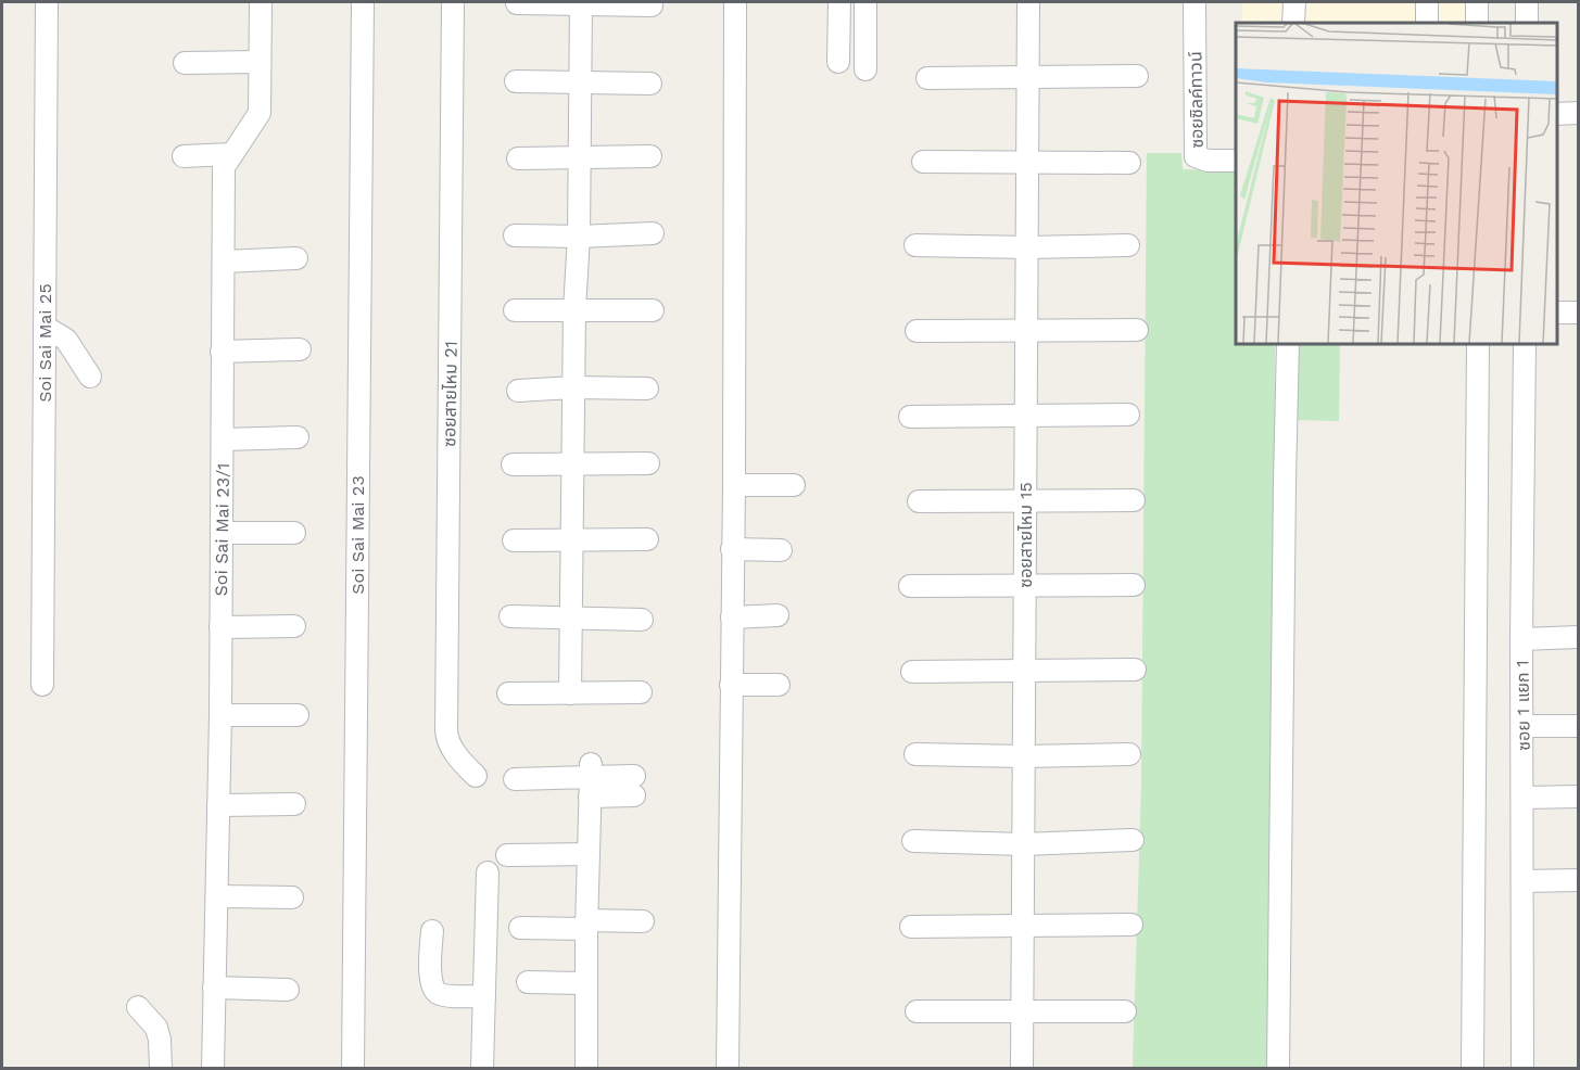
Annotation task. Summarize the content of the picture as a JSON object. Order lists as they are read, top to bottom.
{
  "streets": {
    "street": [
      "ซอยซิลค์ทาวน์",
      "Soi Sai Mai 25",
      "ซอยสายไหม 21",
      "Soi Sai Mai 23/1",
      "Soi Sai Mai 23",
      "ซอยสายไหม 15",
      "ซอย 1 แยก 1"
    ]
  }
}
